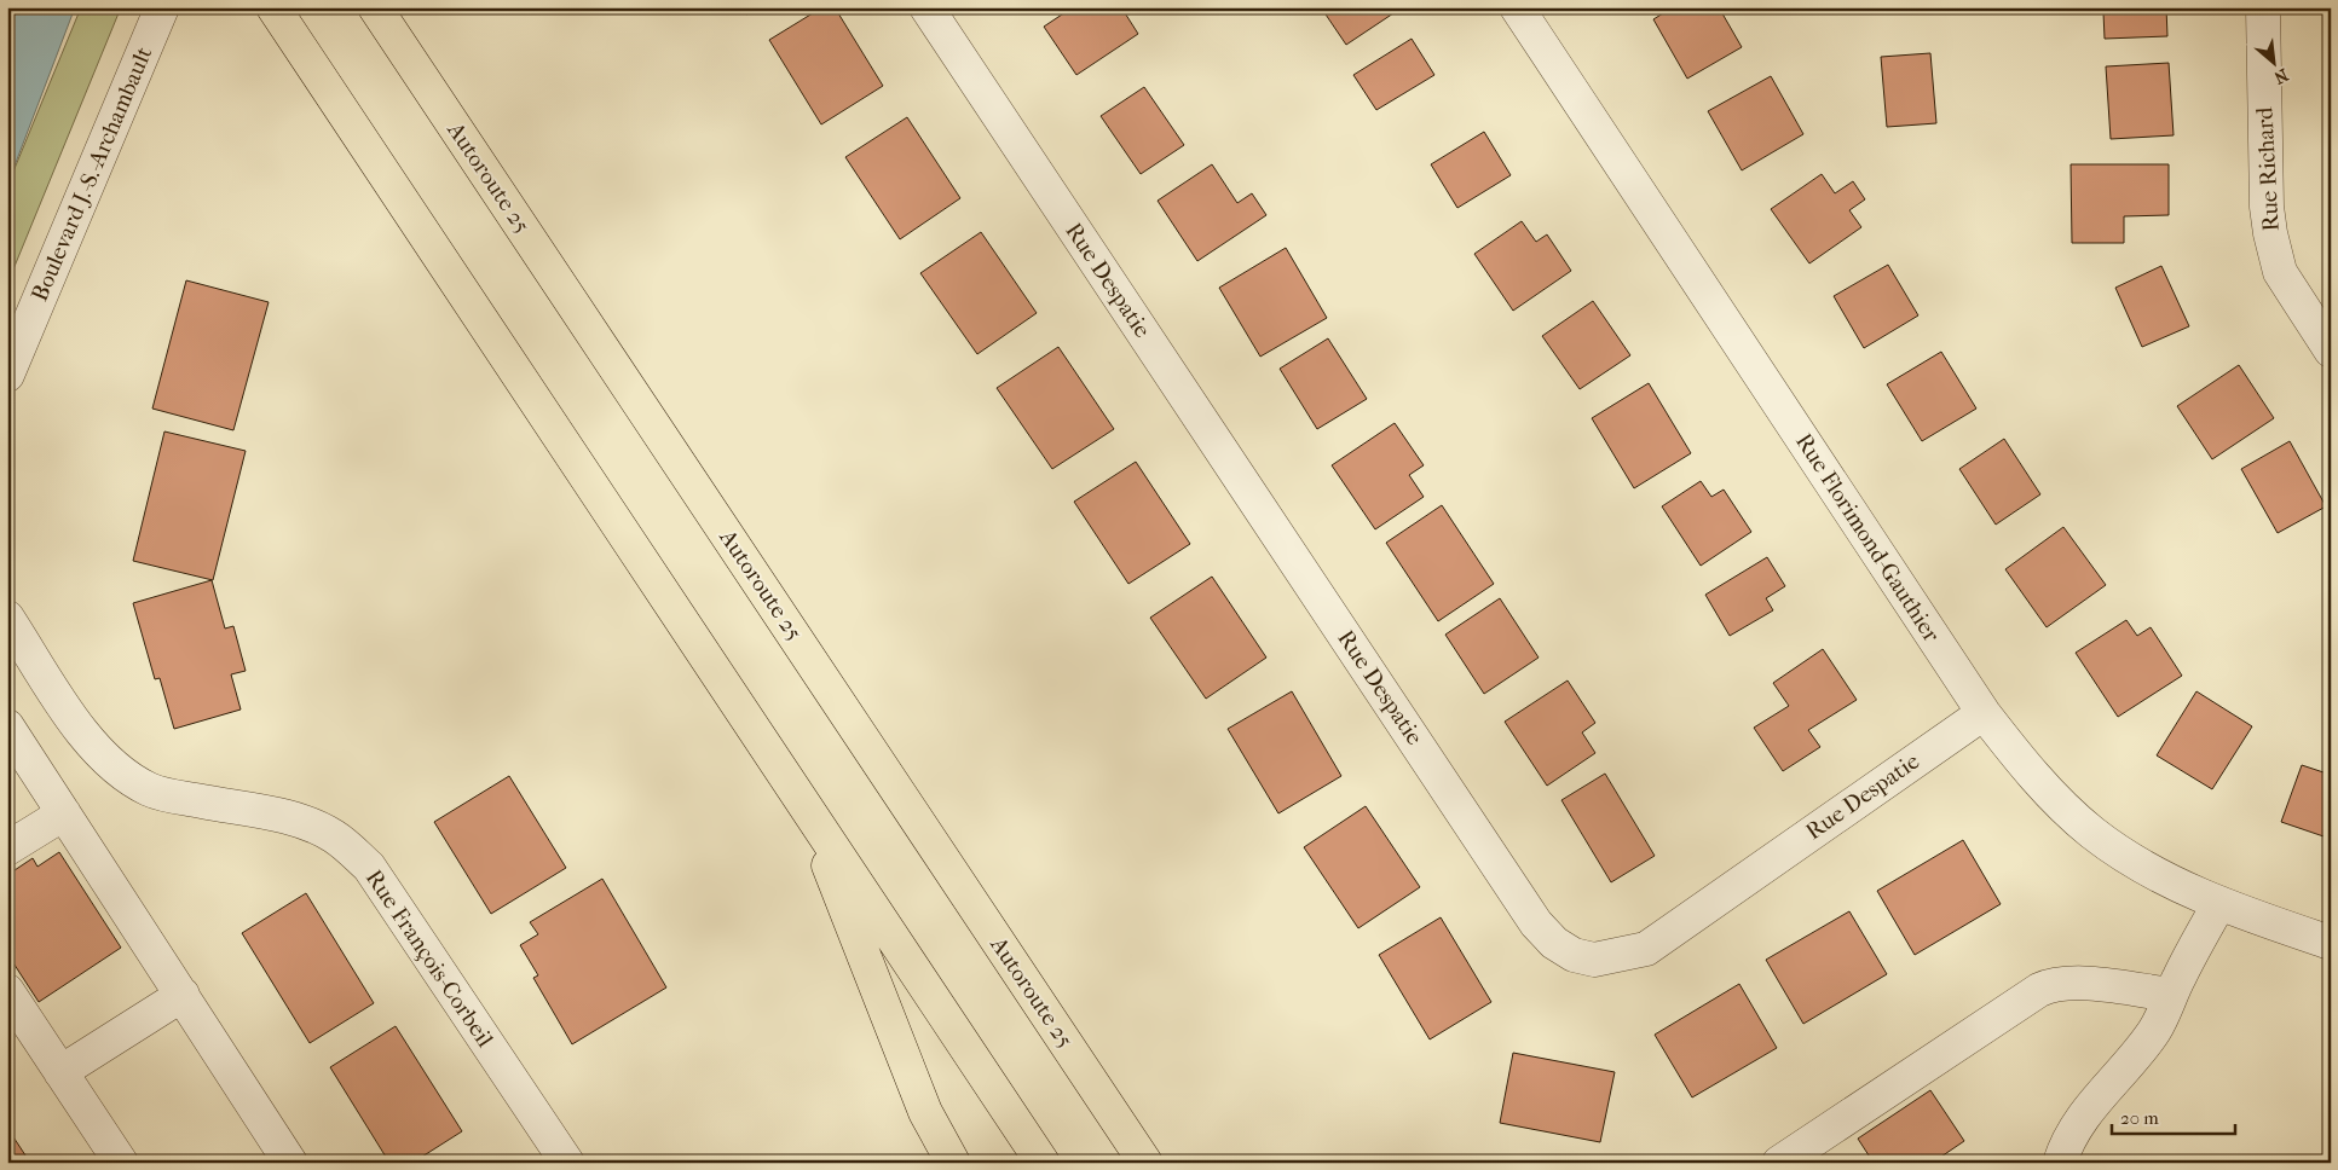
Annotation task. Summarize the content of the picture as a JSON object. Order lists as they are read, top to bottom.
{
  "streets": {
    "highway": ["Autoroute 25"],
    "street": [
      "Rue Richard",
      "Boulevard J.-S.-Archambault",
      "Rue Despatie",
      "Rue Florimond-Gauthier",
      "Rue François-Corbeil"
    ]
  },
  "crossings": [
    ["Rue Despatie", "Rue Florimond-Gauthier"]
  ],
  "scale_bar": "20 m",
  "north": "bottom right"
}
